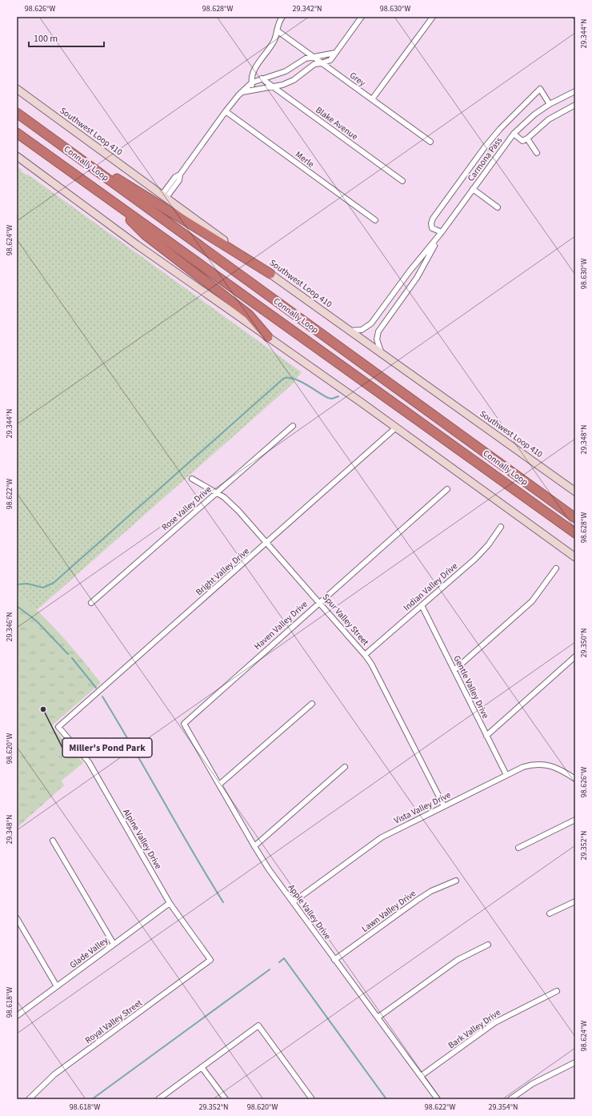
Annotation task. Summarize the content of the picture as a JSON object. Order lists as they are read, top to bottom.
{
  "streets": {
    "highway": ["Connally Loop"],
    "main road": ["Southwest Loop 410"],
    "street": [
      "Grey",
      "Blake Avenue",
      "Merle",
      "Carmona Pass",
      "Rose Valley Drive",
      "Bright Valley Drive",
      "Indian Valley Drive",
      "Spur Valley Street",
      "Haven Valley Drive",
      "Gentle Valley Drive",
      "Vista Valley Drive",
      "Alpine Valley Drive",
      "Lawn Valley Drive",
      "Apple Valley Drive",
      "Glade Valley",
      "Royal Valley Street",
      "Bark Valley Drive"
    ]
  },
  "crossings": [
    ["Southwest Loop 410", "Carmona Pass"],
    ["Rose Valley Drive", "Spur Valley Street"],
    ["Bright Valley Drive", "Spur Valley Street"],
    ["Bright Valley Drive", "Alpine Valley Drive"],
    ["Indian Valley Drive", "Spur Valley Street"],
    ["Indian Valley Drive", "Gentle Valley Drive"],
    ["Spur Valley Street", "Haven Valley Drive"],
    ["Spur Valley Street", "Vista Valley Drive"],
    ["Haven Valley Drive", "Apple Valley Drive"],
    ["Gentle Valley Drive", "Vista Valley Drive"],
    ["Vista Valley Drive", "Apple Valley Drive"],
    ["Alpine Valley Drive", "Glade Valley"],
    ["Alpine Valley Drive", "Royal Valley Street"],
    ["Lawn Valley Drive", "Apple Valley Drive"],
    ["Apple Valley Drive", "Bark Valley Drive"]
  ],
  "places": ["Miller's Pond Park"],
  "scale_bar": "100 m",
  "coordinates": [
    "98.626°W",
    "98.628°W",
    "29.342°N",
    "98.630°W",
    "29.344°N",
    "98.624°W",
    "29.348°N",
    "98.622°W",
    "29.346°N",
    "29.350°N",
    "98.620°W",
    "29.352°N",
    "98.618°W",
    "29.354°N"
  ]
}
